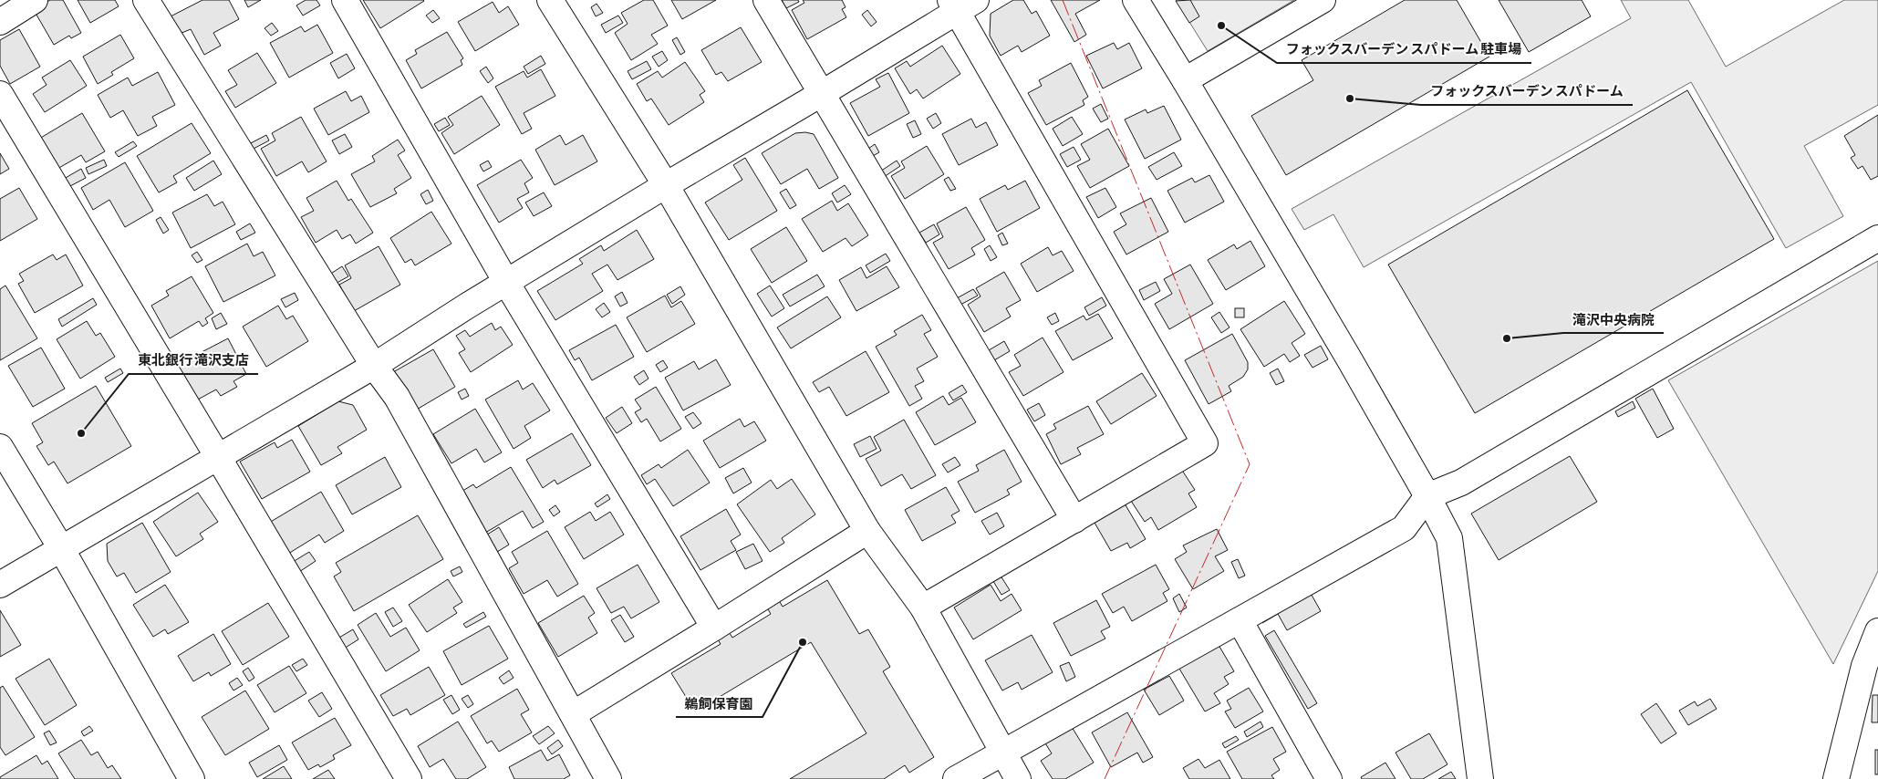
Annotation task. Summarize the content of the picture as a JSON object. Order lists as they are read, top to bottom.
{
  "places": [
    "フォックスバーデン スパドーム 駐車場",
    "フォックスバーデン スパドーム",
    "滝沢中央病院",
    "東北銀行 滝沢支店",
    "鵜飼保育園"
  ]
}
